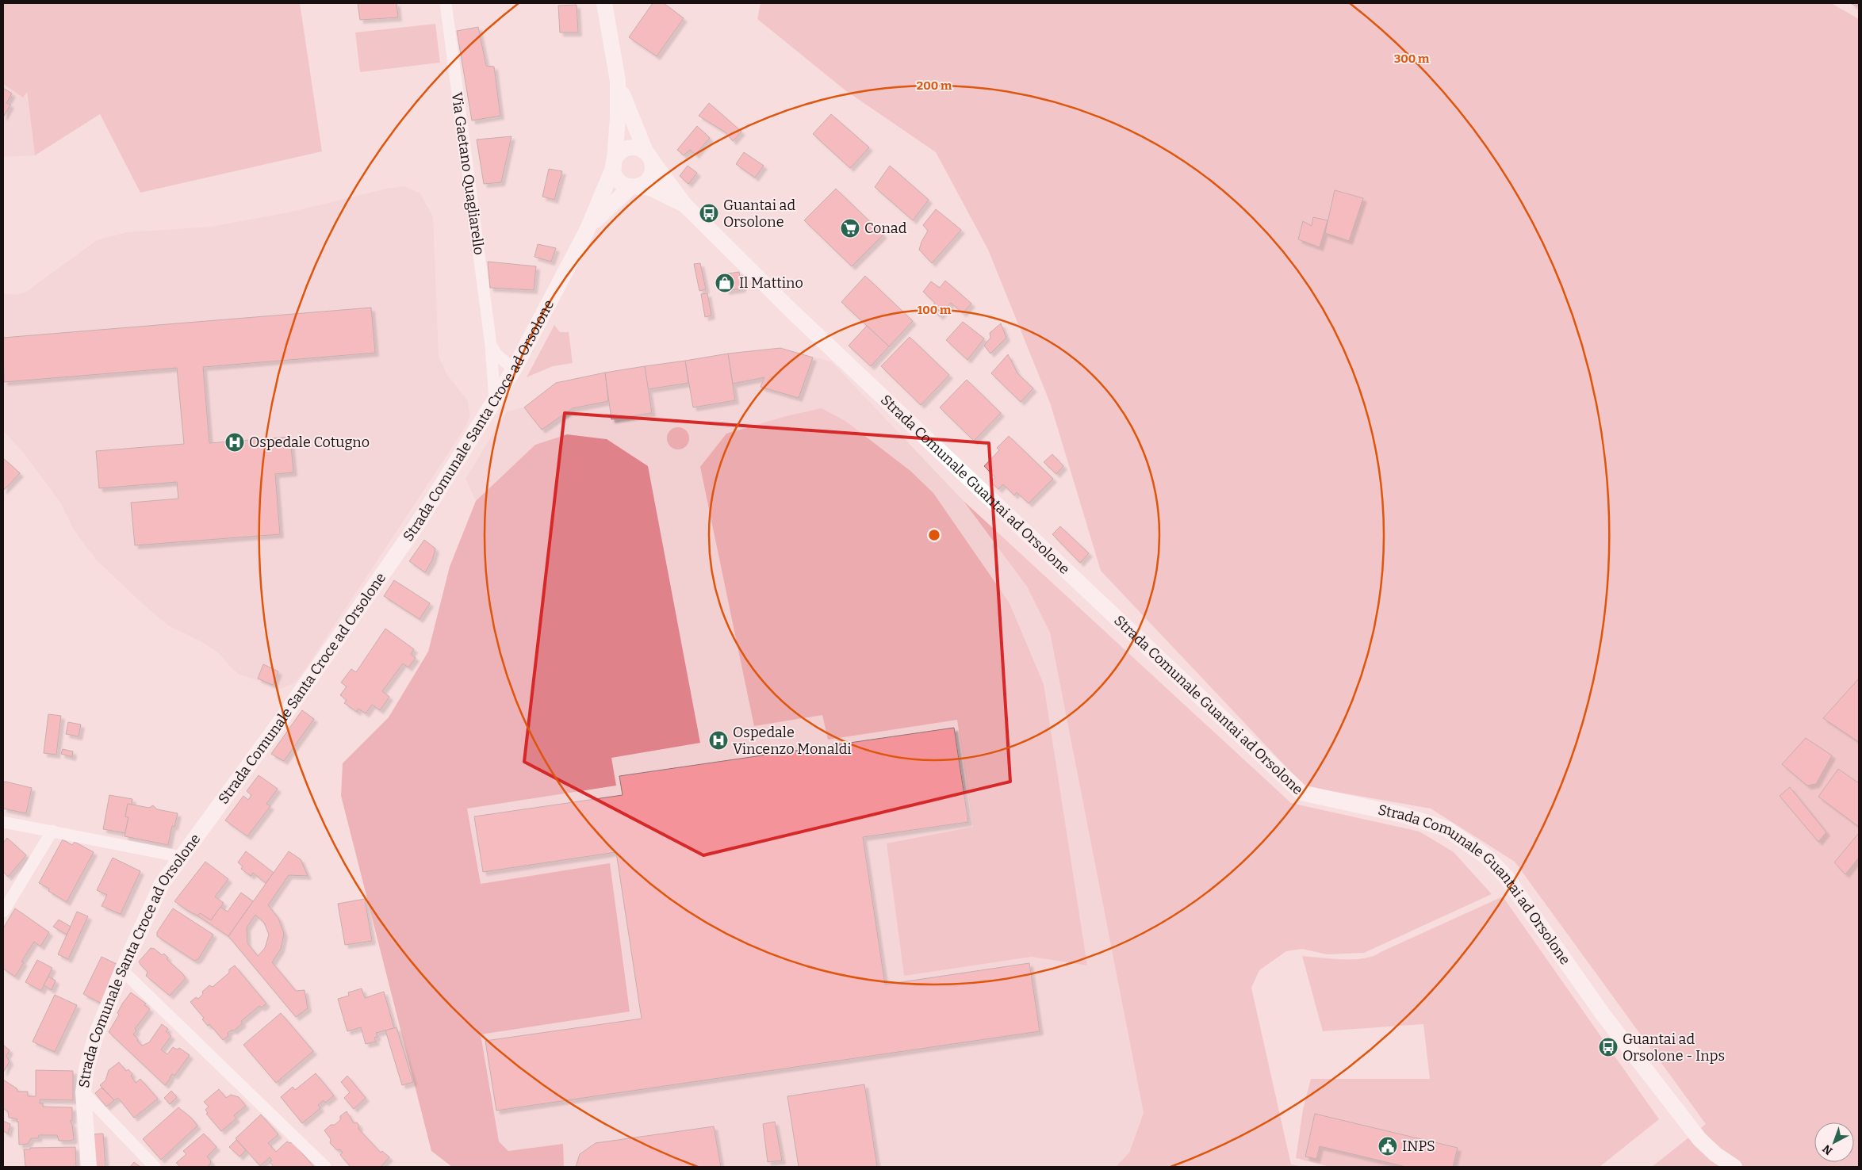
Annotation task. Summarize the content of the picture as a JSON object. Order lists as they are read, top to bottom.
{
  "streets": {
    "street": ["Via Gaetano Quagliarello", "Strada Comunale Santa Croce ad Orsolone", "Strada Comunale Guantai ad Orsolone"]
  },
  "crossings": [
    ["Via Gaetano Quagliarello", "Strada Comunale Santa Croce ad Orsolone"],
    ["Strada Comunale Santa Croce ad Orsolone", "Strada Comunale Guantai ad Orsolone"]
  ],
  "places": {
    "bus stop": ["Guantai ad Orsolone", "Guantai ad Orsolone - Inps"],
    "supermarket": ["Conad"],
    "shop": ["Il Mattino"],
    "hospital": ["Ospedale Cotugno", "Ospedale Vincenzo Monaldi"],
    "public building": ["INPS"]
  },
  "north": "bottom left",
  "rings": ["300 m", "200 m", "100 m"]
}
